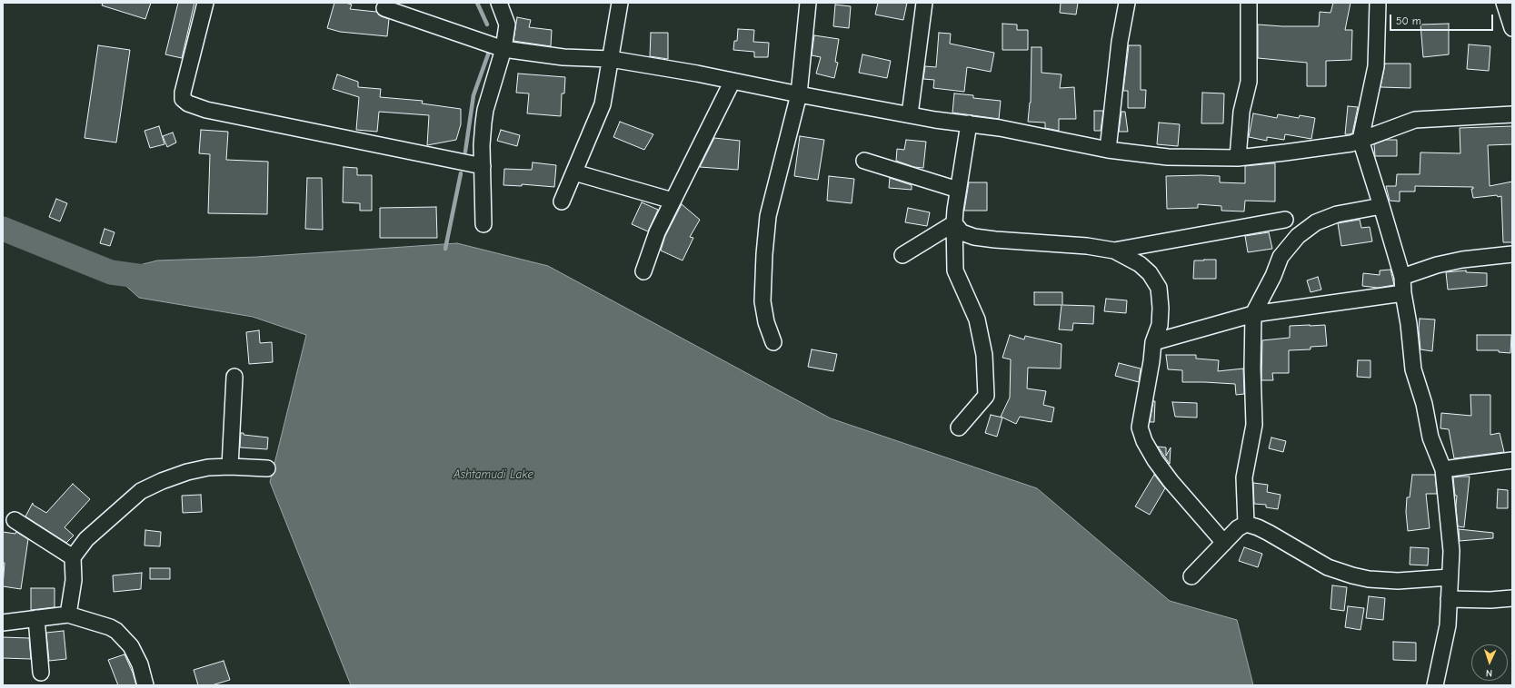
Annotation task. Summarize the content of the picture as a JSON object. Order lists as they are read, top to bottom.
{
  "water": ["Ashtamudi Lake"],
  "scale_bar": "50 m",
  "north": "bottom"
}
